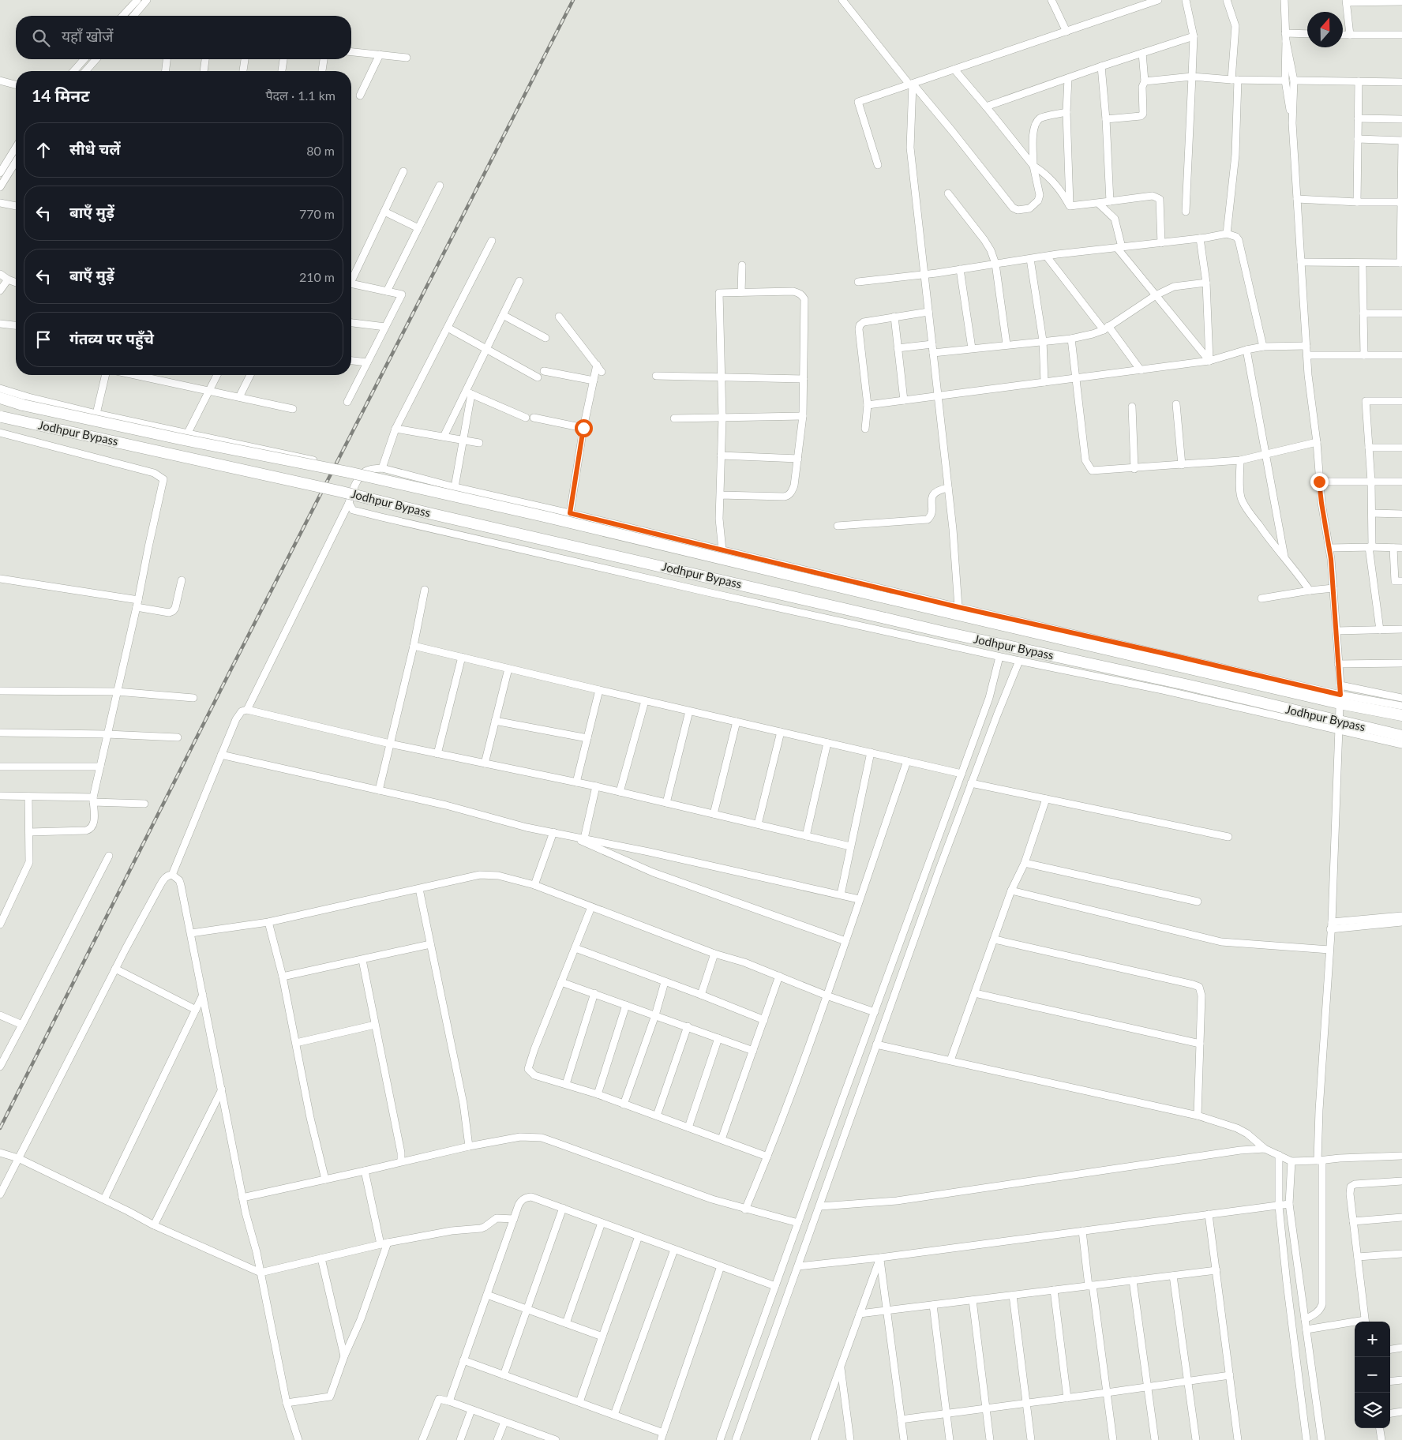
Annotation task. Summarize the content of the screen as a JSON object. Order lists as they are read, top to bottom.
{
  "streets": {
    "highway": ["Jodhpur Bypass"]
  },
  "north": "top",
  "page": {
    "search": "यहाँ खोजें",
    "heading": ["14 मिनट", "पैदल · 1.1 km"],
    "list": [
      ["सीधे चलें", "80 m"],
      ["बाएँ मुड़ें", "770 m"],
      ["बाएँ मुड़ें", "210 m"],
      "गंतव्य पर पहुँचे"
    ],
    "map_buttons": ["+", "−"]
  }
}
